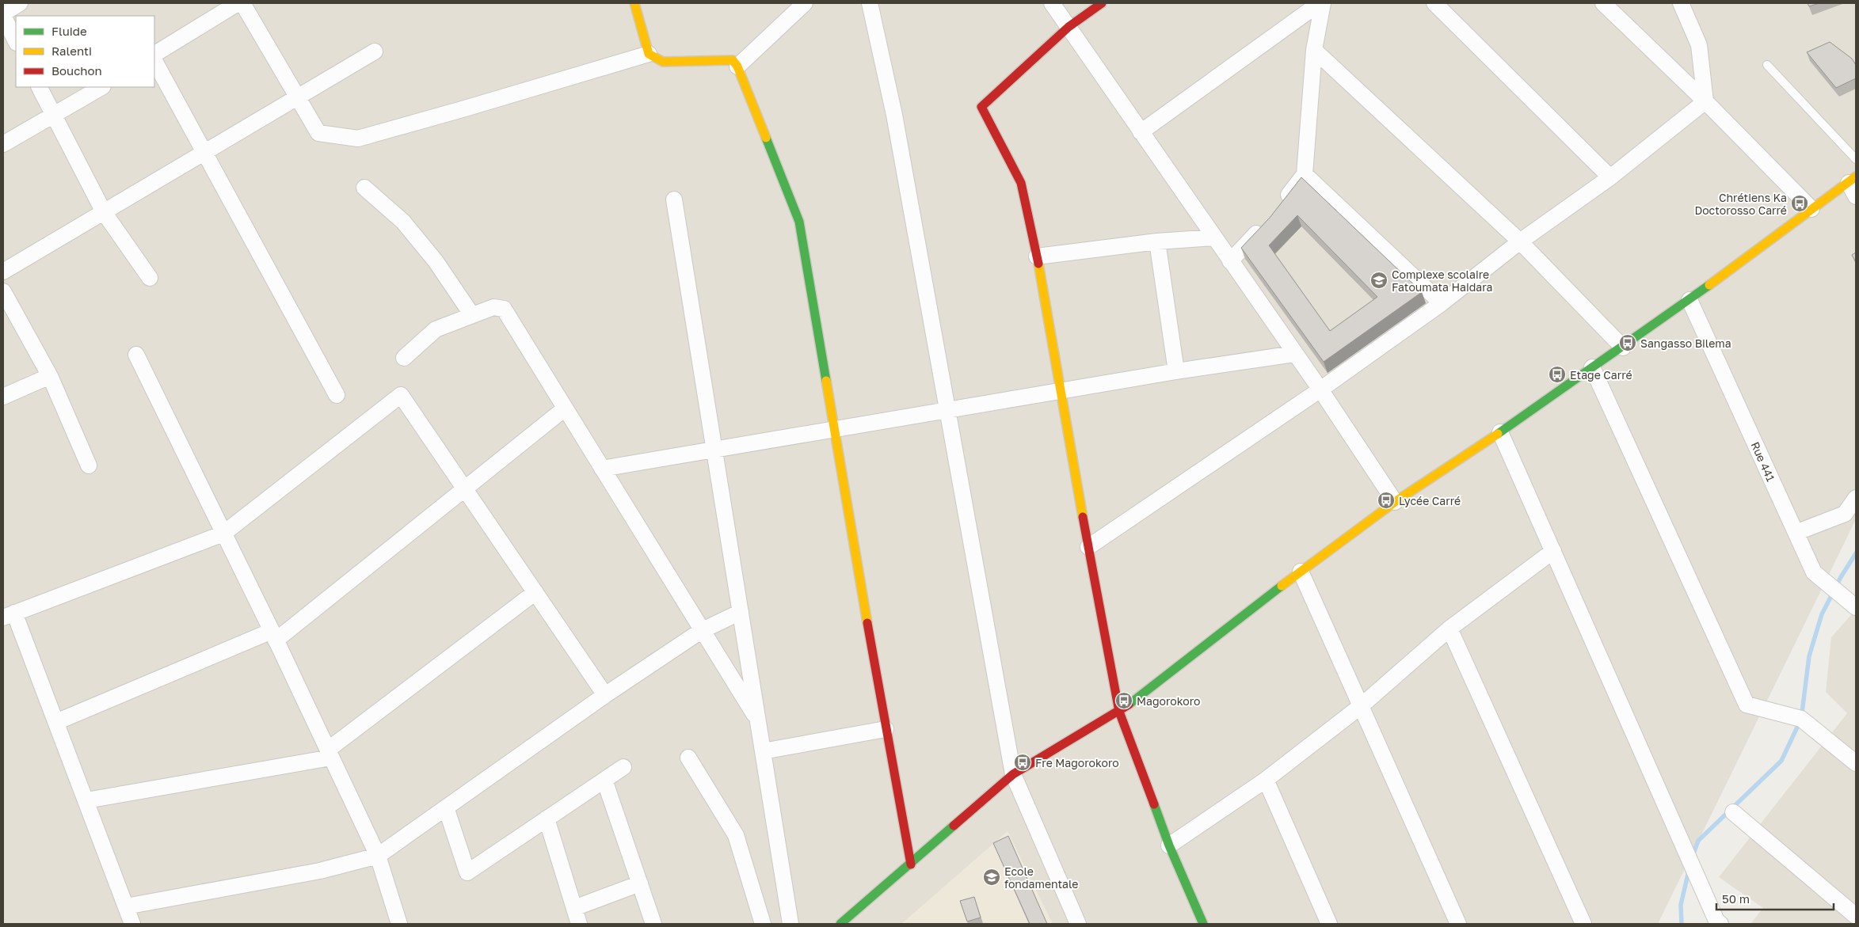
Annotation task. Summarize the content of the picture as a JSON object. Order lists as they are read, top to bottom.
{
  "streets": {
    "street": ["Rue 441"]
  },
  "places": {
    "bus stop": [
      "Chrétiens Ka Doctorosso Carré",
      "Sangasso Bilema",
      "Etage Carré",
      "Lycée Carré",
      "Magorokoro",
      "Fre Magorokoro"
    ],
    "school or university": ["Complexe scolaire Fatoumata Haidara", "Ecole fondamentale"]
  },
  "legend": ["Fluide", "Ralenti", "Bouchon"],
  "scale_bar": "50 m"
}
